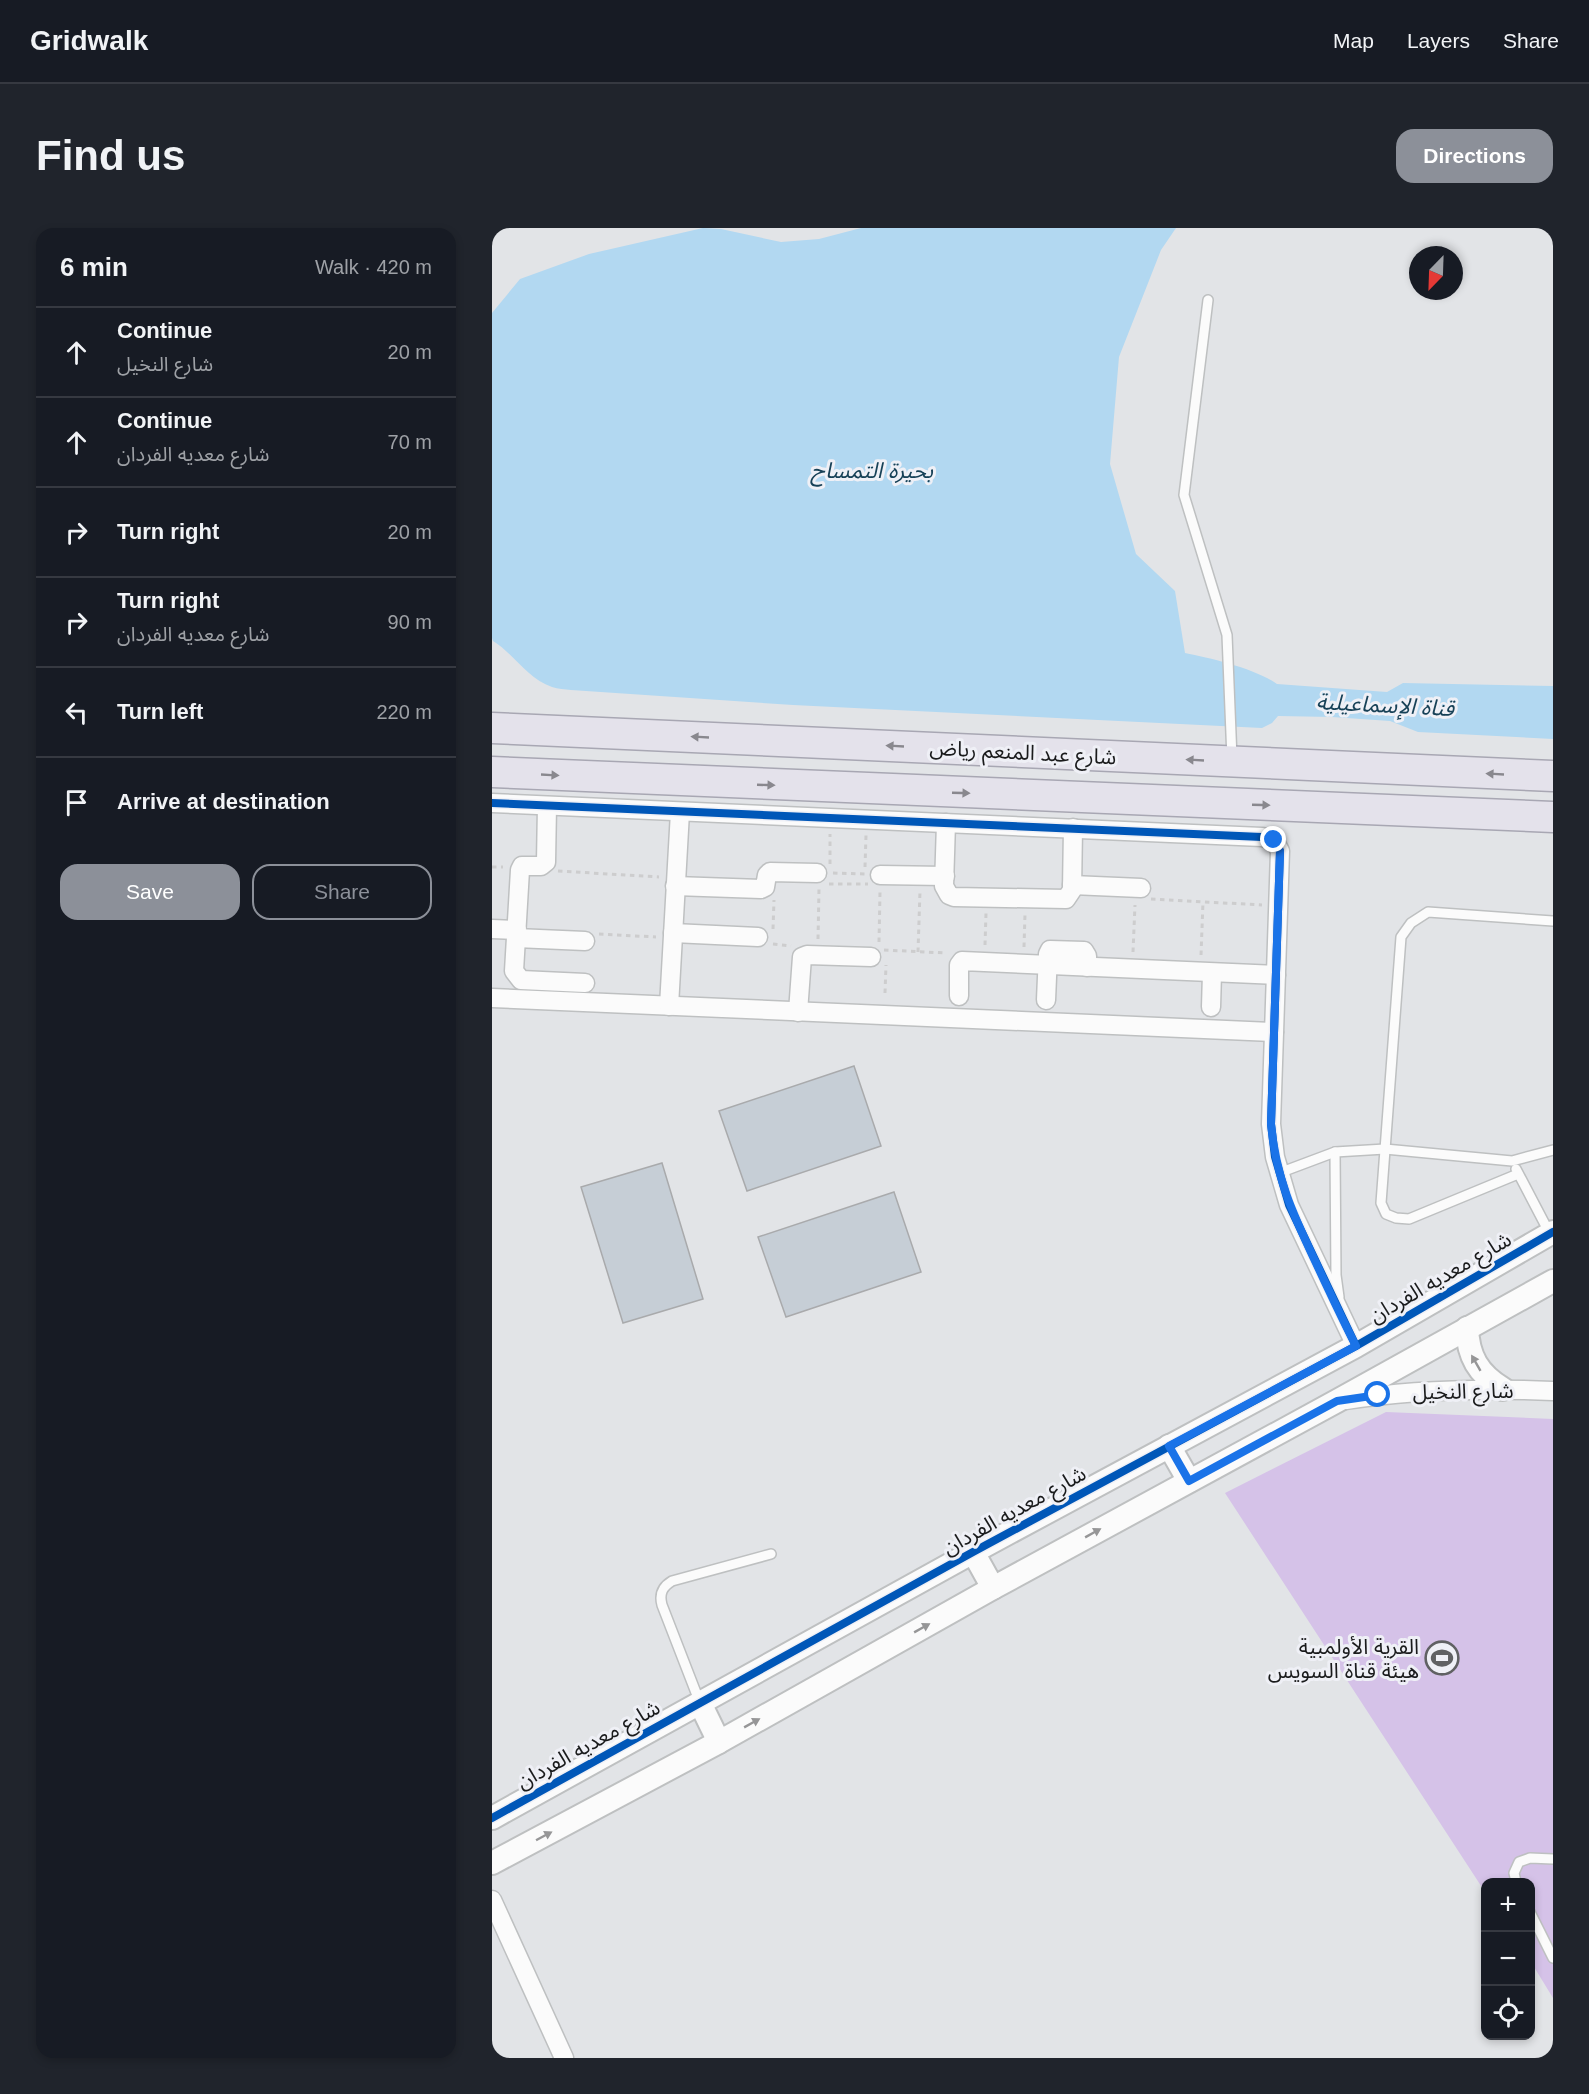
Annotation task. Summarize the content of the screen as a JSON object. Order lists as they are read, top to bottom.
{
  "streets": {
    "highway": ["شارع عبد المنعم رياض"],
    "street": ["شارع معديه الفردان", "شارع النخيل"]
  },
  "water": ["بحيرة التمساح", "قناة الإسماعيلية"],
  "places": {
    "sports": ["القرية الأولمبية هيئة قناة السويس"]
  },
  "north": "bottom left",
  "page": {
    "header": "Gridwalk",
    "nav": ["Map", "Layers", "Share"],
    "buttons": [
      "Directions",
      ["Save", "Share"]
    ],
    "title": "Find us",
    "heading": ["6 min", "Walk · 420 m"],
    "list": [
      ["Continue", "شارع النخيل", "20 m"],
      ["Continue", "شارع معديه الفردان", "70 m"],
      ["Turn right", "20 m"],
      ["Turn right", "شارع معديه الفردان", "90 m"],
      ["Turn left", "220 m"],
      "Arrive at destination"
    ],
    "map_buttons": ["+", "−"]
  }
}
